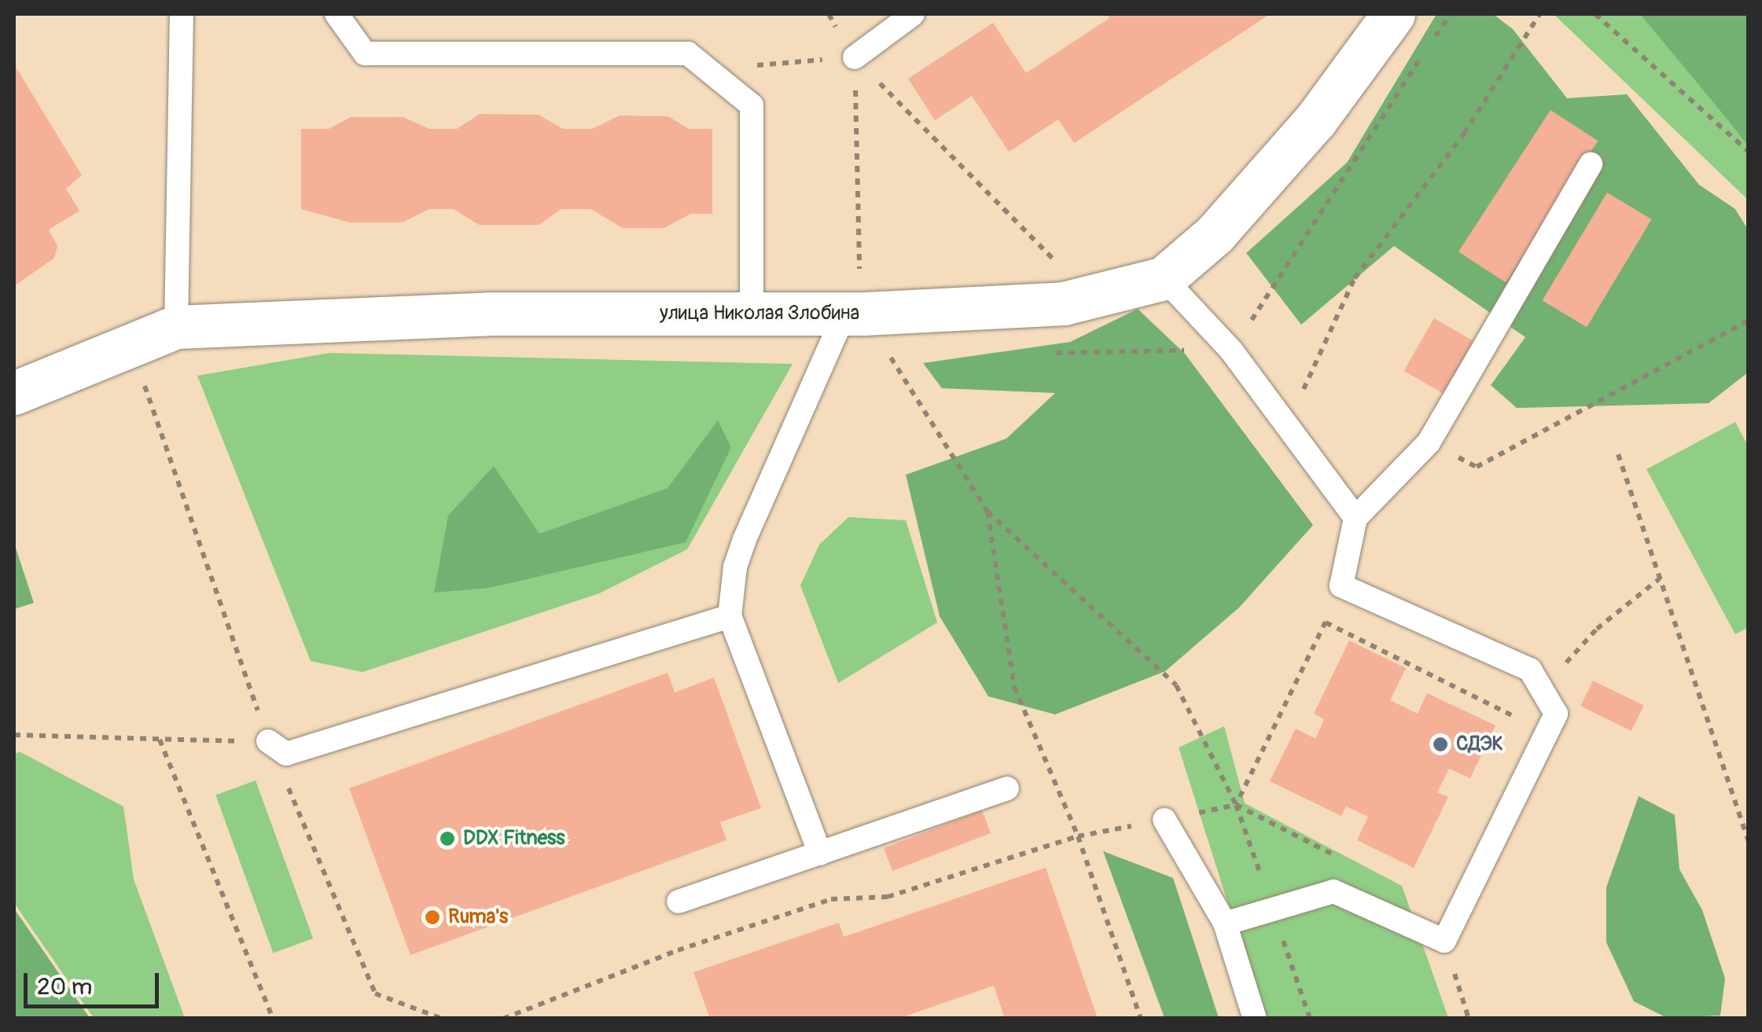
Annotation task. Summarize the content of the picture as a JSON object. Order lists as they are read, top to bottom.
{
  "streets": {
    "street": ["улица Николая Злобина"]
  },
  "places": ["СДЭК", "DDX Fitness", "Ruma's"],
  "scale_bar": "20 m"
}
